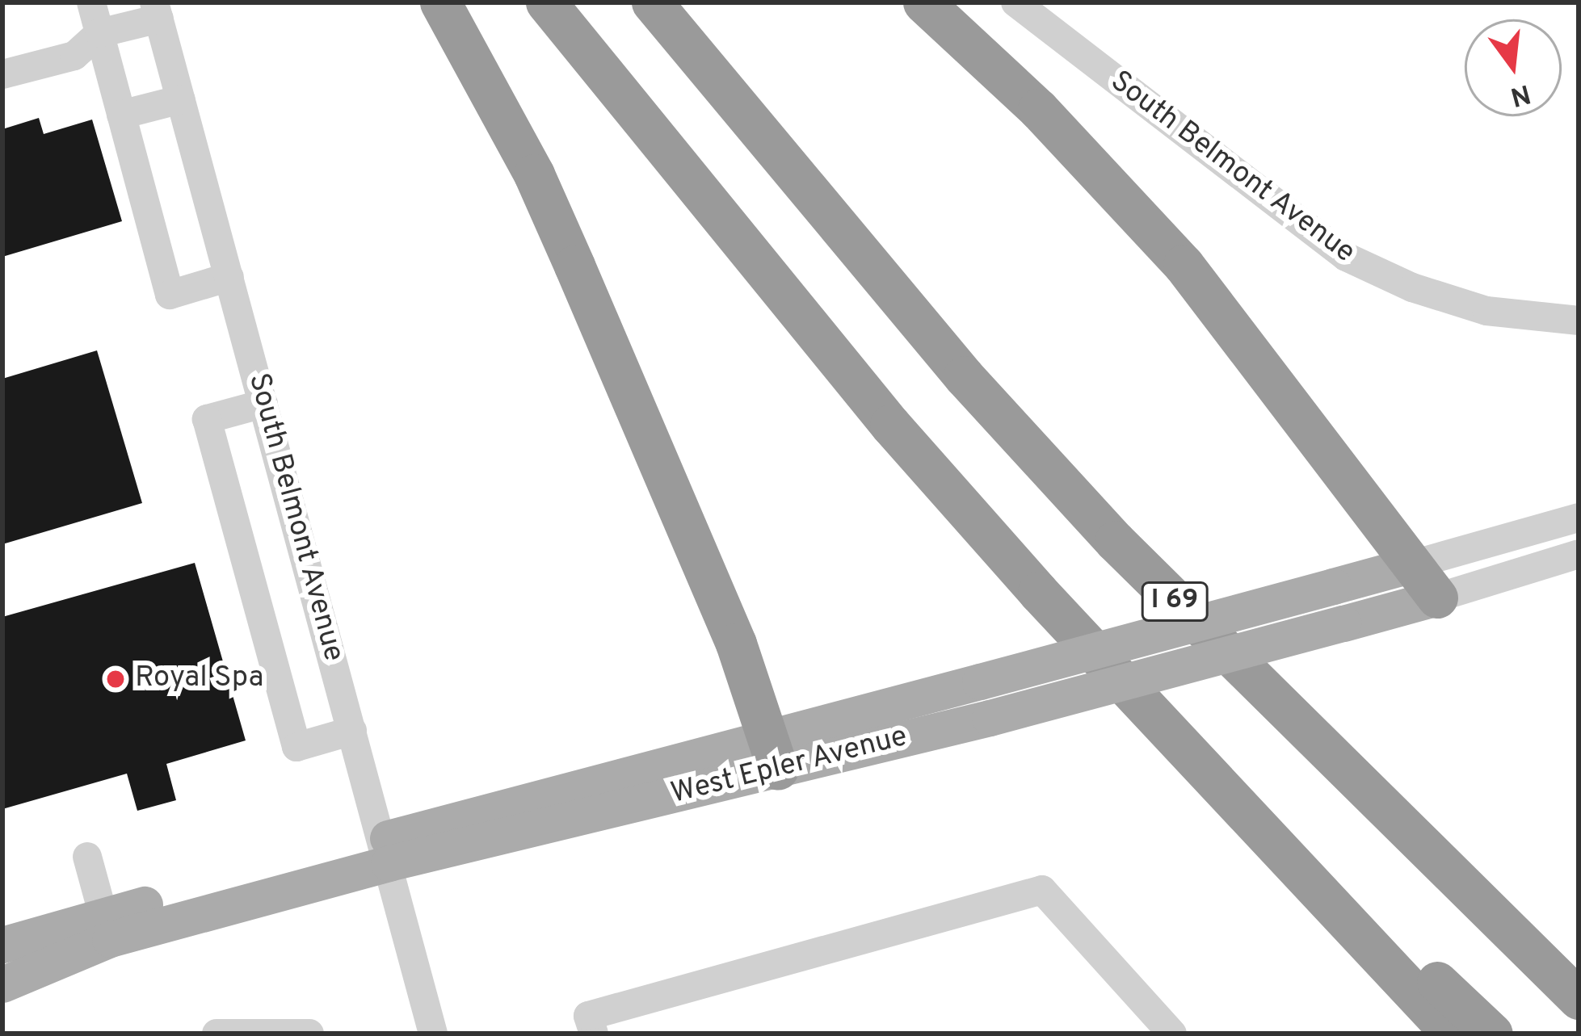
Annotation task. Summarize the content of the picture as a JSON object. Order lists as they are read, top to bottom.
{
  "streets": {
    "highway": ["I 69"],
    "main road": ["West Epler Avenue"],
    "street": ["South Belmont Avenue"]
  },
  "crossings": [
    ["South Belmont Avenue", "West Epler Avenue"]
  ],
  "places": ["Royal Spa"],
  "north": "bottom"
}
